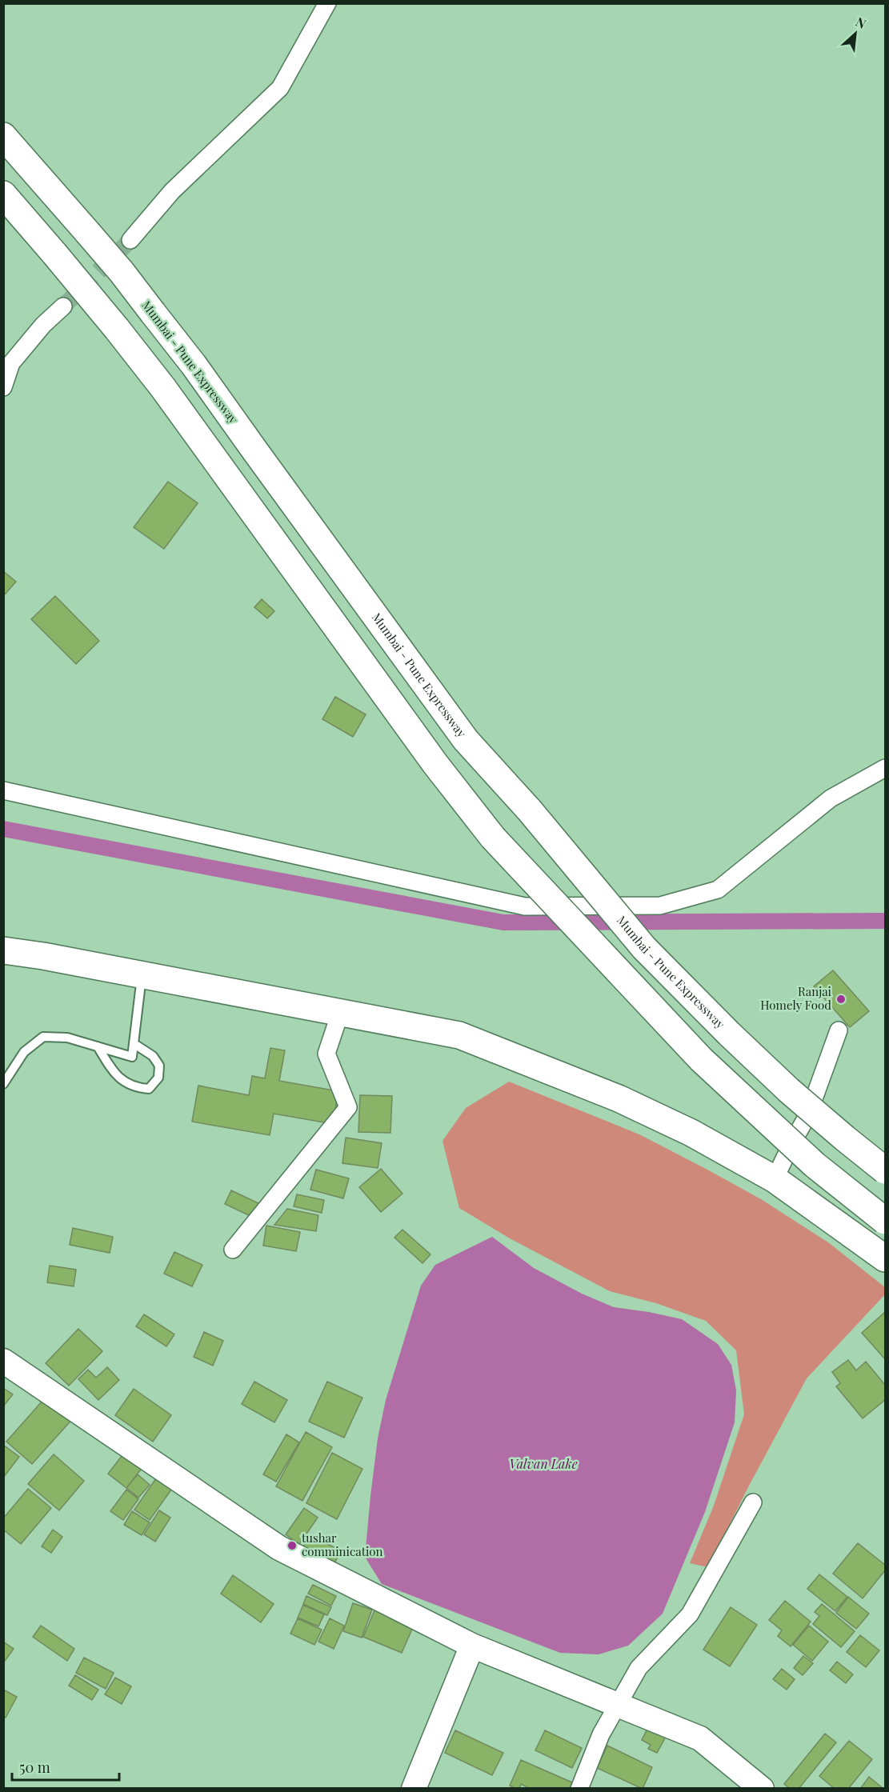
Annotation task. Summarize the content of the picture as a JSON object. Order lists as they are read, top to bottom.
{
  "streets": {
    "highway": ["Mumbai - Pune Expressway"]
  },
  "water": ["Valvan Lake"],
  "places": ["Ranjai Homely Food", "tushar comminication"],
  "scale_bar": "50 m",
  "north": "top right"
}
